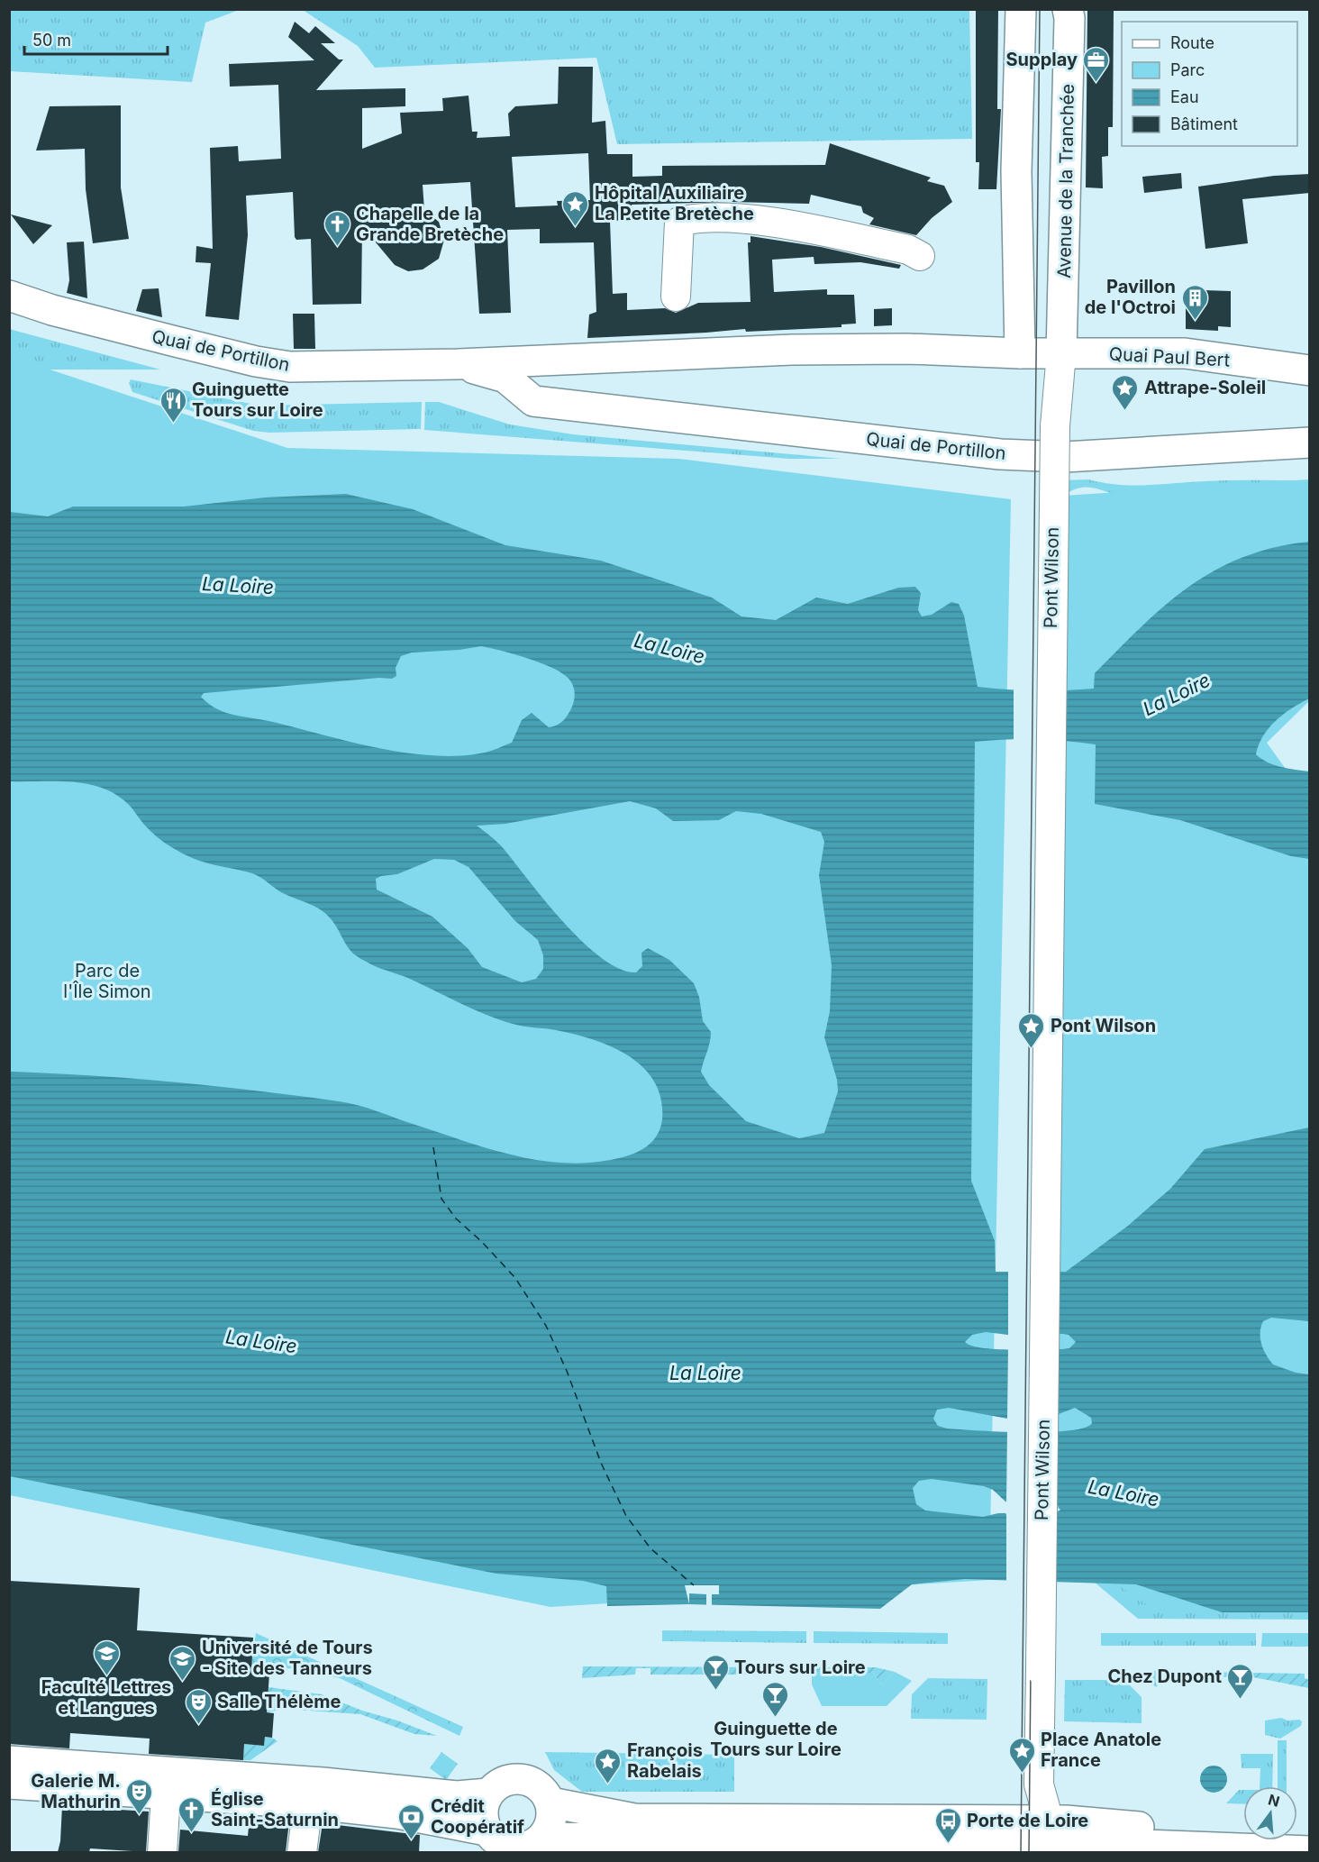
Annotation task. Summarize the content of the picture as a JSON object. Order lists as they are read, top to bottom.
{
  "streets": {
    "main road": ["Avenue de la Tranchée", "Quai de Portillon", "Quai Paul Bert"],
    "street": ["Pont Wilson"]
  },
  "crossings": [
    ["Avenue de la Tranchée", "Quai Paul Bert"],
    ["Avenue de la Tranchée", "Pont Wilson"],
    ["Quai de Portillon", "Quai Paul Bert"],
    ["Quai Paul Bert", "Pont Wilson"]
  ],
  "water": ["La Loire"],
  "parks": ["Parc de l'Île Simon"],
  "places": {
    "office": ["Supplay"],
    "place": [
      "Hôpital Auxiliaire La Petite Bretèche",
      "Attrape-Soleil",
      "Pont Wilson",
      "Place Anatole France",
      "François Rabelais"
    ],
    "church": ["Chapelle de la Grande Bretèche", "Église Saint-Saturnin"],
    "building": ["Pavillon de l'Octroi"],
    "restaurant": ["Guinguette Tours sur Loire"],
    "school or university": ["Faculté Lettres et Langues", "Université de Tours - Site des Tanneurs"],
    "bar": ["Tours sur Loire", "Chez Dupont", "Guinguette de Tours sur Loire"],
    "theatre": ["Salle Thélème", "Galerie M. Mathurin"],
    "bank": ["Crédit Coopératif"],
    "bus stop": ["Porte de Loire"]
  },
  "legend": [
    "Route",
    "Parc",
    "Eau",
    "Bâtiment"
  ],
  "scale_bar": "50 m",
  "north": "top"
}
